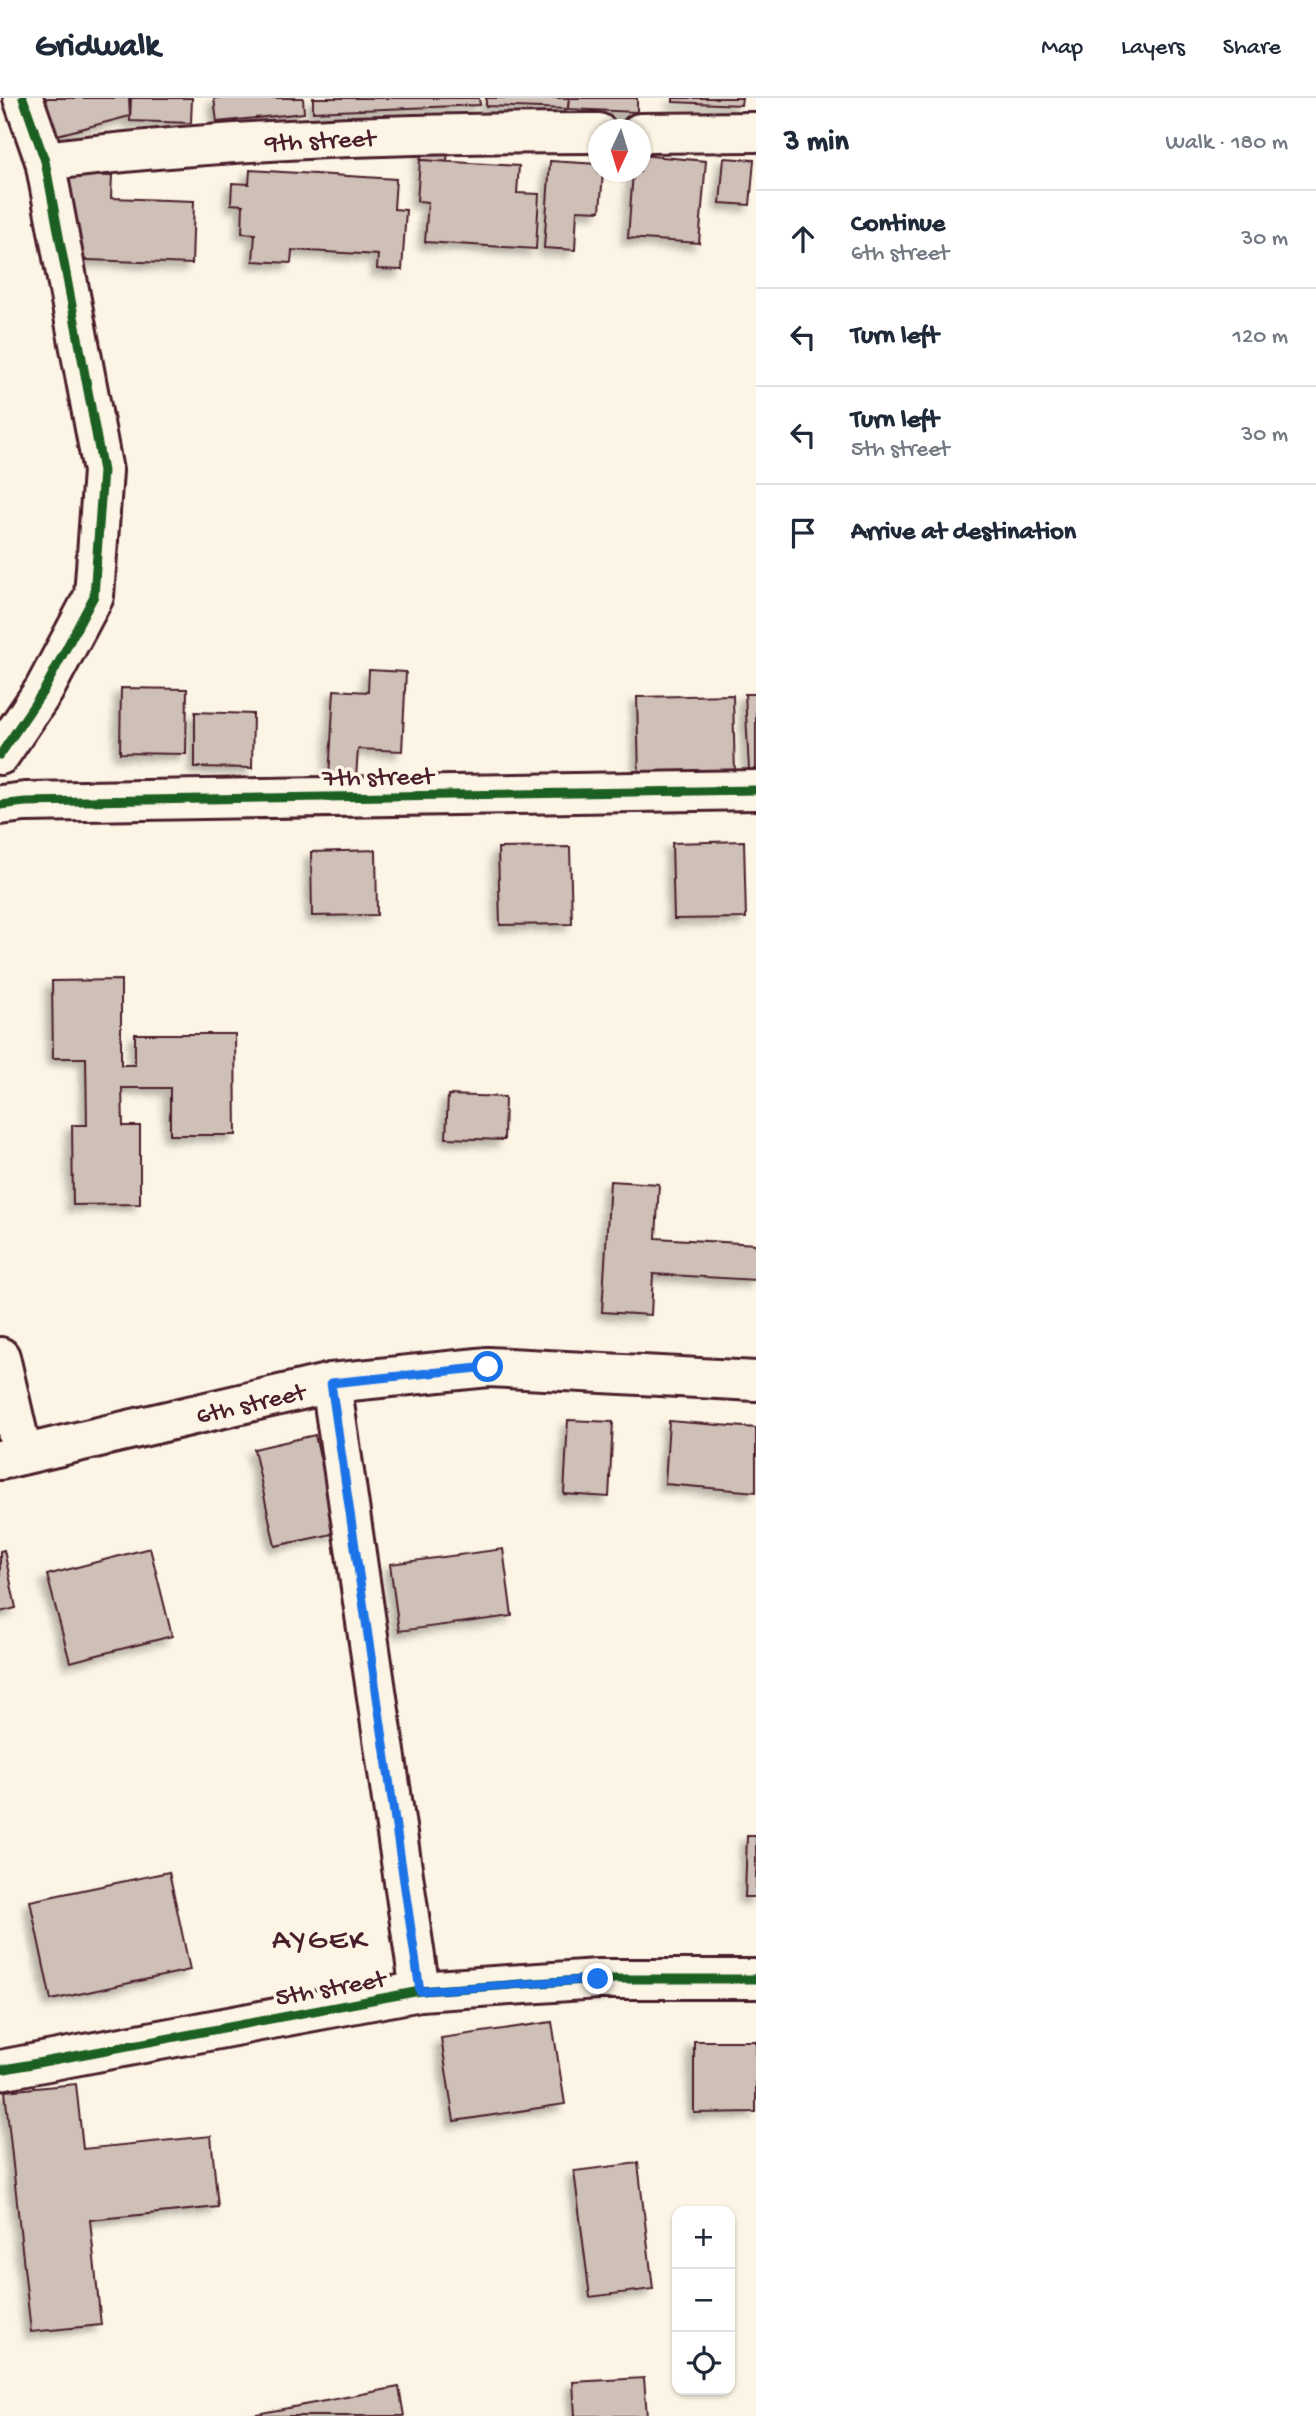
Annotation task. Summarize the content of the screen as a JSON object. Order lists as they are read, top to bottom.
{
  "streets": {
    "street": [
      "9th street",
      "7th street",
      "6th street",
      "5th street"
    ]
  },
  "districts": ["AYGEK"],
  "north": "bottom",
  "page": {
    "header": "Gridwalk",
    "nav": ["Map", "Layers", "Share"],
    "heading": ["3 min", "Walk · 180 m"],
    "list": [
      ["Continue", "6th street", "30 m"],
      ["Turn left", "120 m"],
      ["Turn left", "5th street", "30 m"],
      "Arrive at destination"
    ],
    "map_buttons": ["+", "−"]
  }
}
